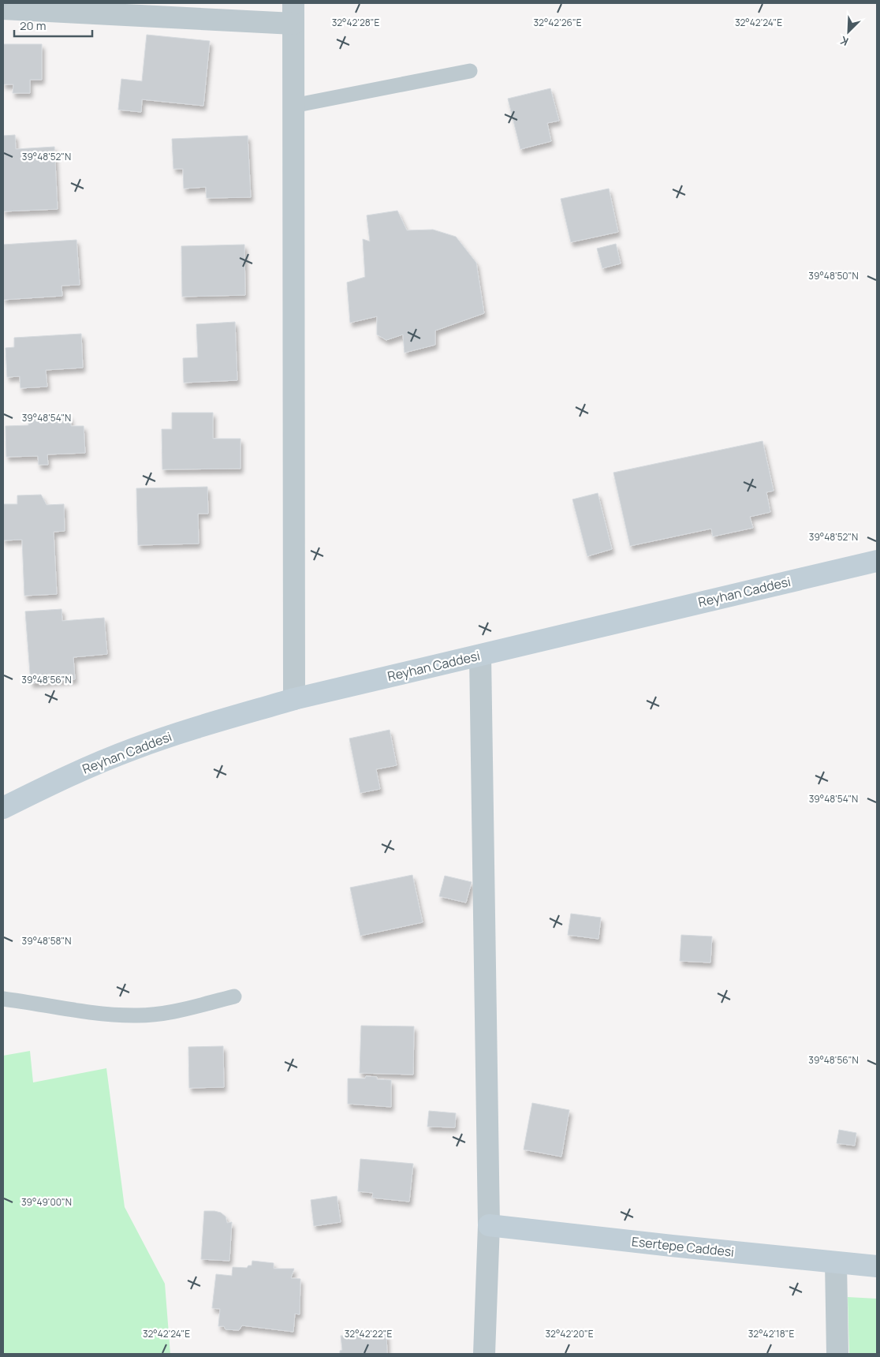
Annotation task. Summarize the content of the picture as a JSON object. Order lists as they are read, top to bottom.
{
  "streets": {
    "street": ["Reyhan Caddesi", "Esertepe Caddesi"]
  },
  "scale_bar": "20 m",
  "north": "bottom left",
  "coordinates": [
    "32°42'28\"E",
    "32°42'24\"E",
    "32°42'26\"E",
    "39°48'52\"N",
    "39°48'50\"N",
    "39°48'54\"N",
    "39°48'56\"N",
    "39°48'58\"N",
    "39°49'00\"N",
    "32°42'22\"E",
    "32°42'20\"E",
    "32°42'18\"E"
  ]
}
